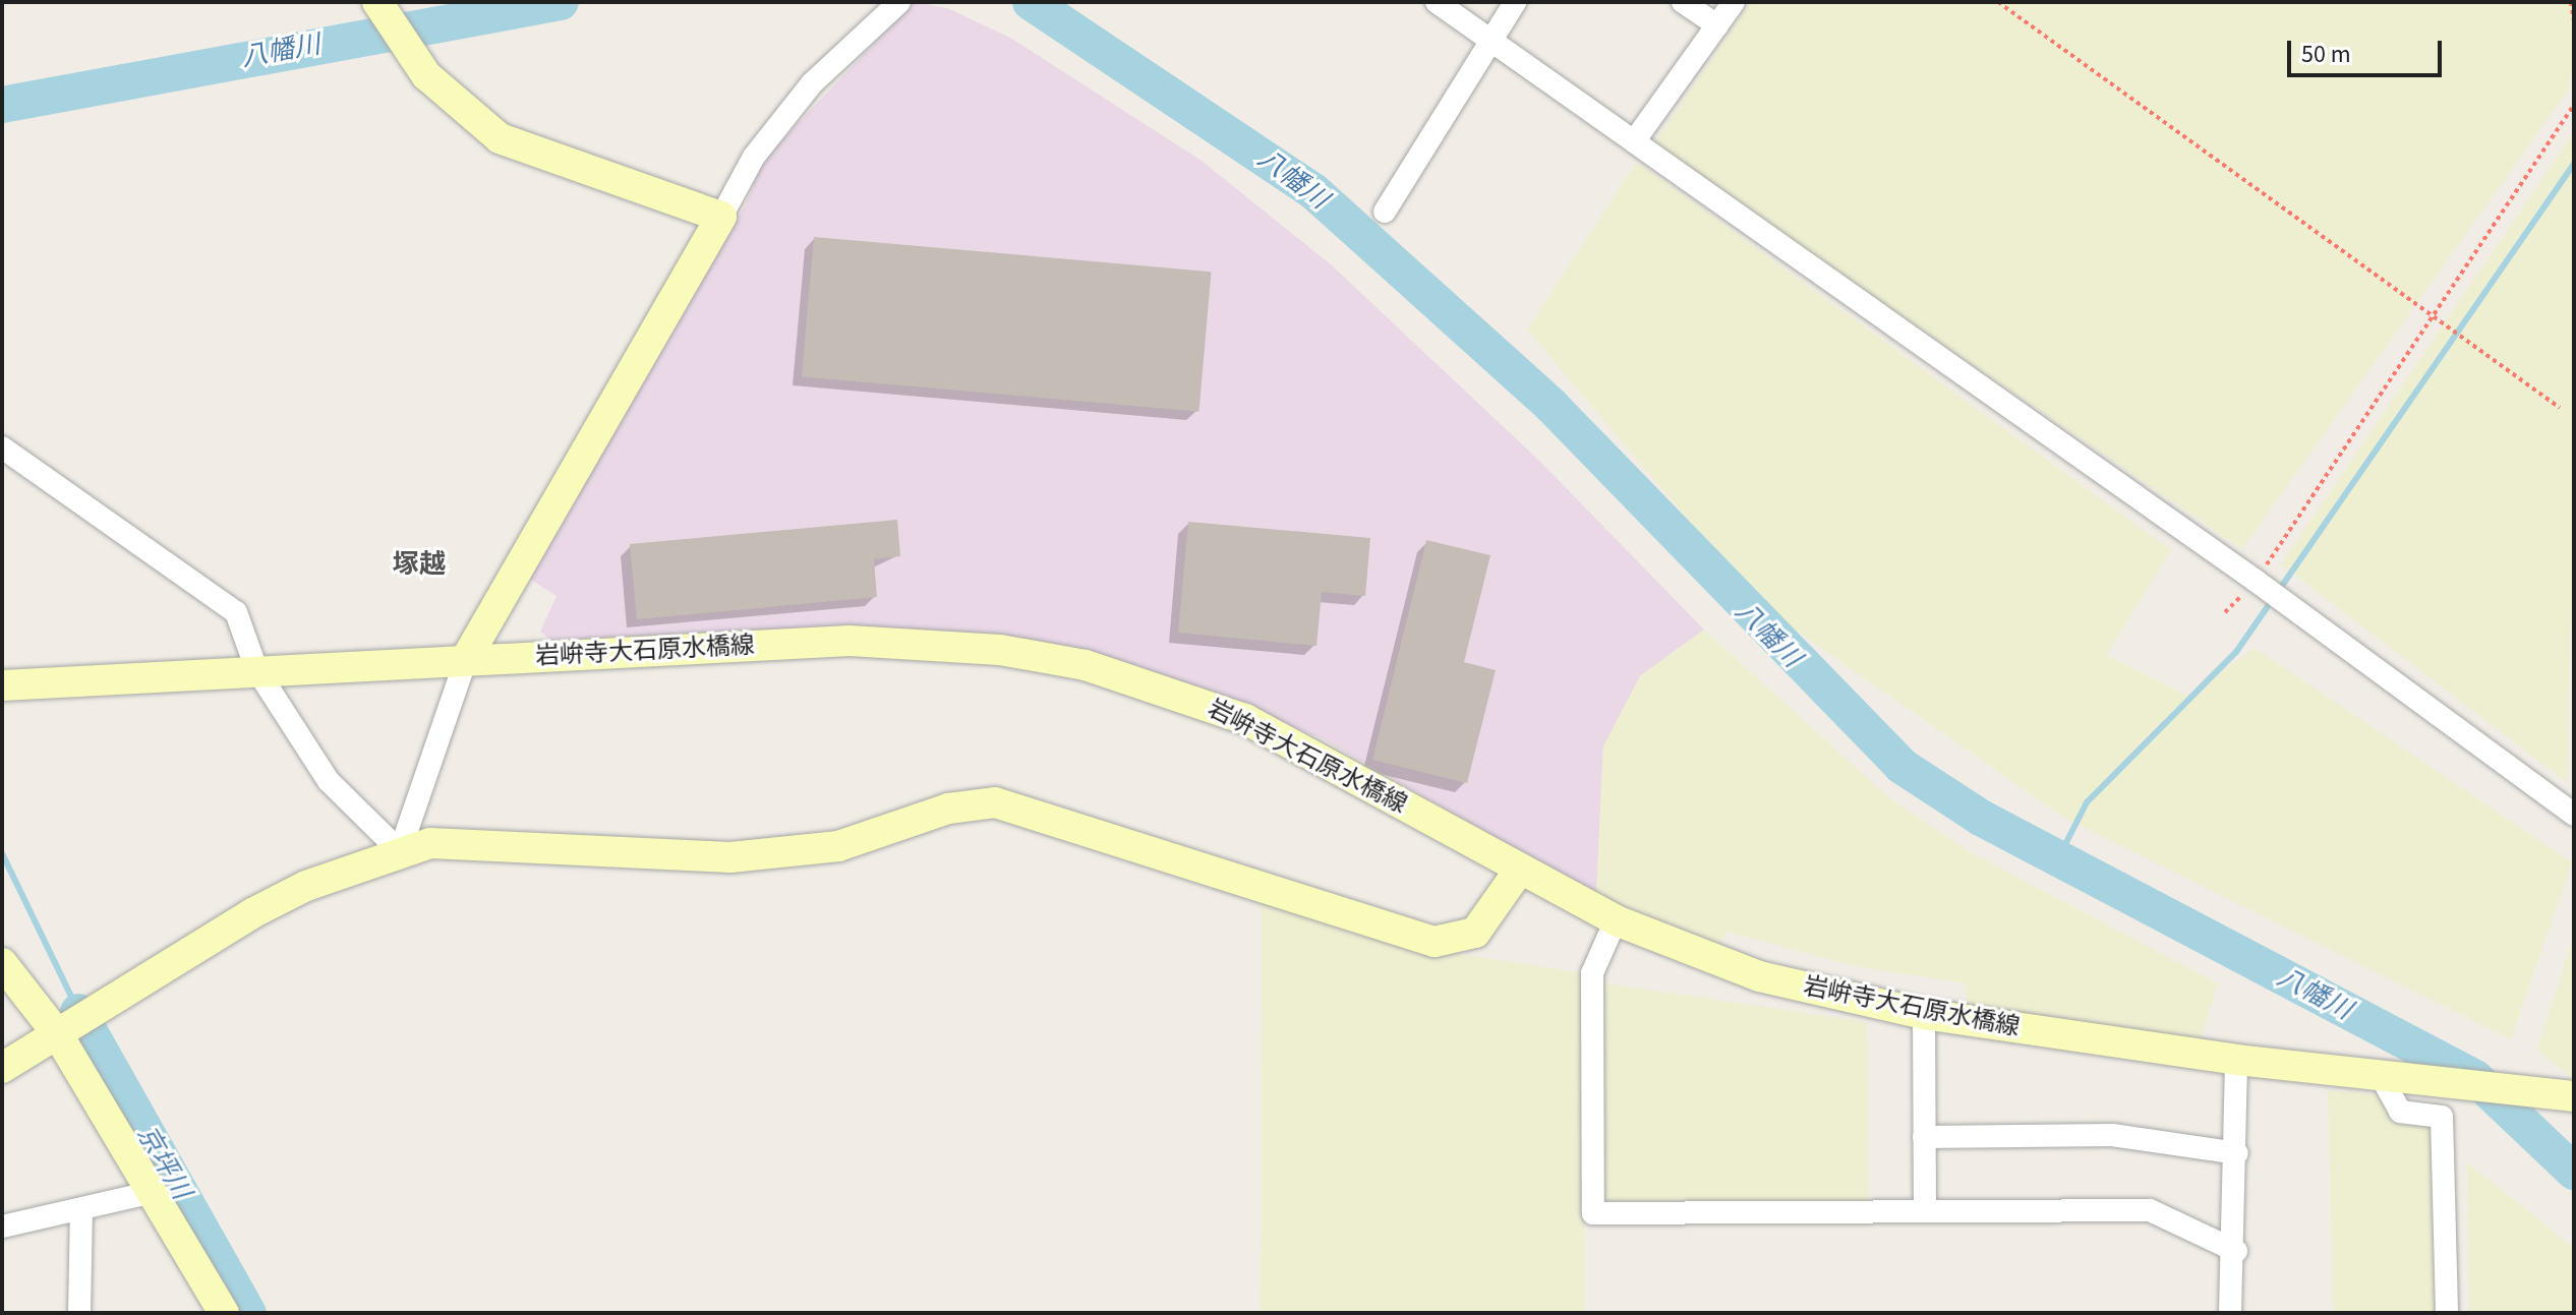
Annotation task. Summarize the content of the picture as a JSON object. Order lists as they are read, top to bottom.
{
  "streets": {
    "street": ["岩峅寺大石原水橋線"]
  },
  "districts": ["塚越"],
  "water": ["八幡川", "京坪川"],
  "scale_bar": "50 m"
}
